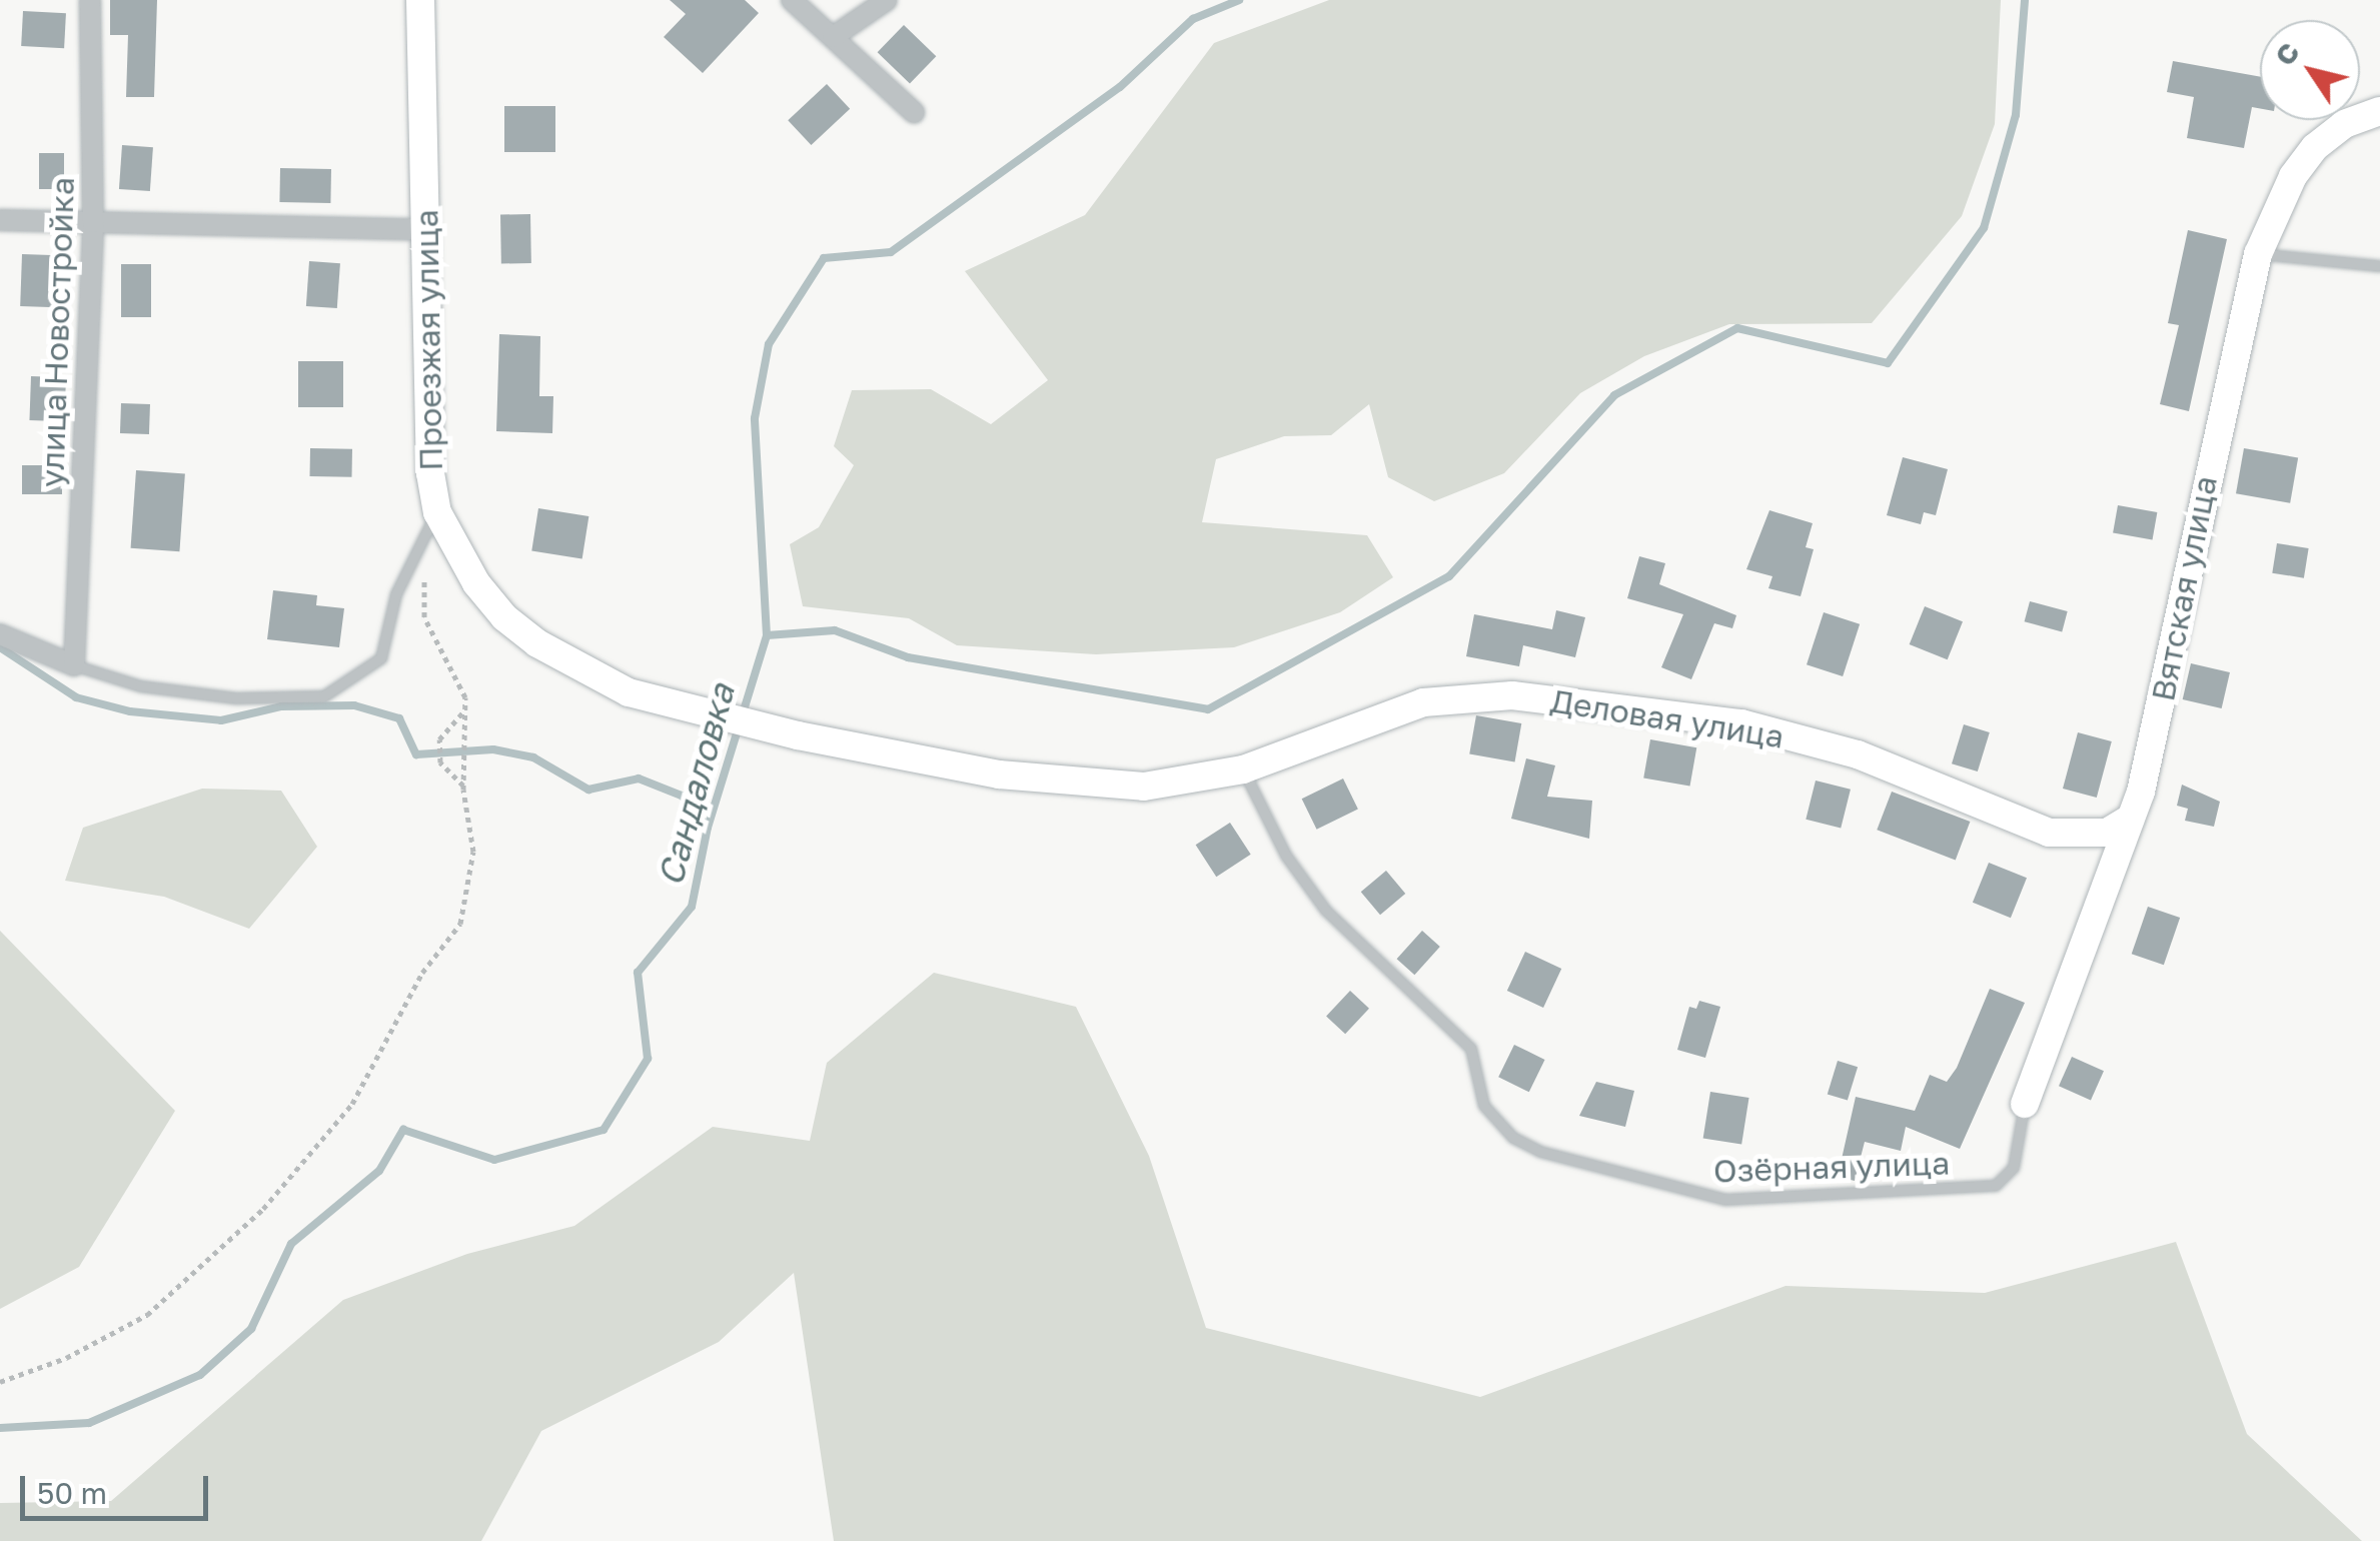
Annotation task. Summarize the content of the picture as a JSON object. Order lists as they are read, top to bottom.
{
  "streets": {
    "street": [
      "улица Новостройка",
      "Проезжая улица",
      "Вятская улица",
      "Деловая улица"
    ],
    "lane": ["Озёрная улица"]
  },
  "crossings": [
    ["Проезжая улица", "Деловая улица"],
    ["Вятская улица", "Деловая улица"],
    ["Вятская улица", "Озёрная улица"],
    ["Деловая улица", "Озёрная улица"]
  ],
  "water": ["Сандаловка"],
  "scale_bar": "50 m",
  "north": "top left"
}
